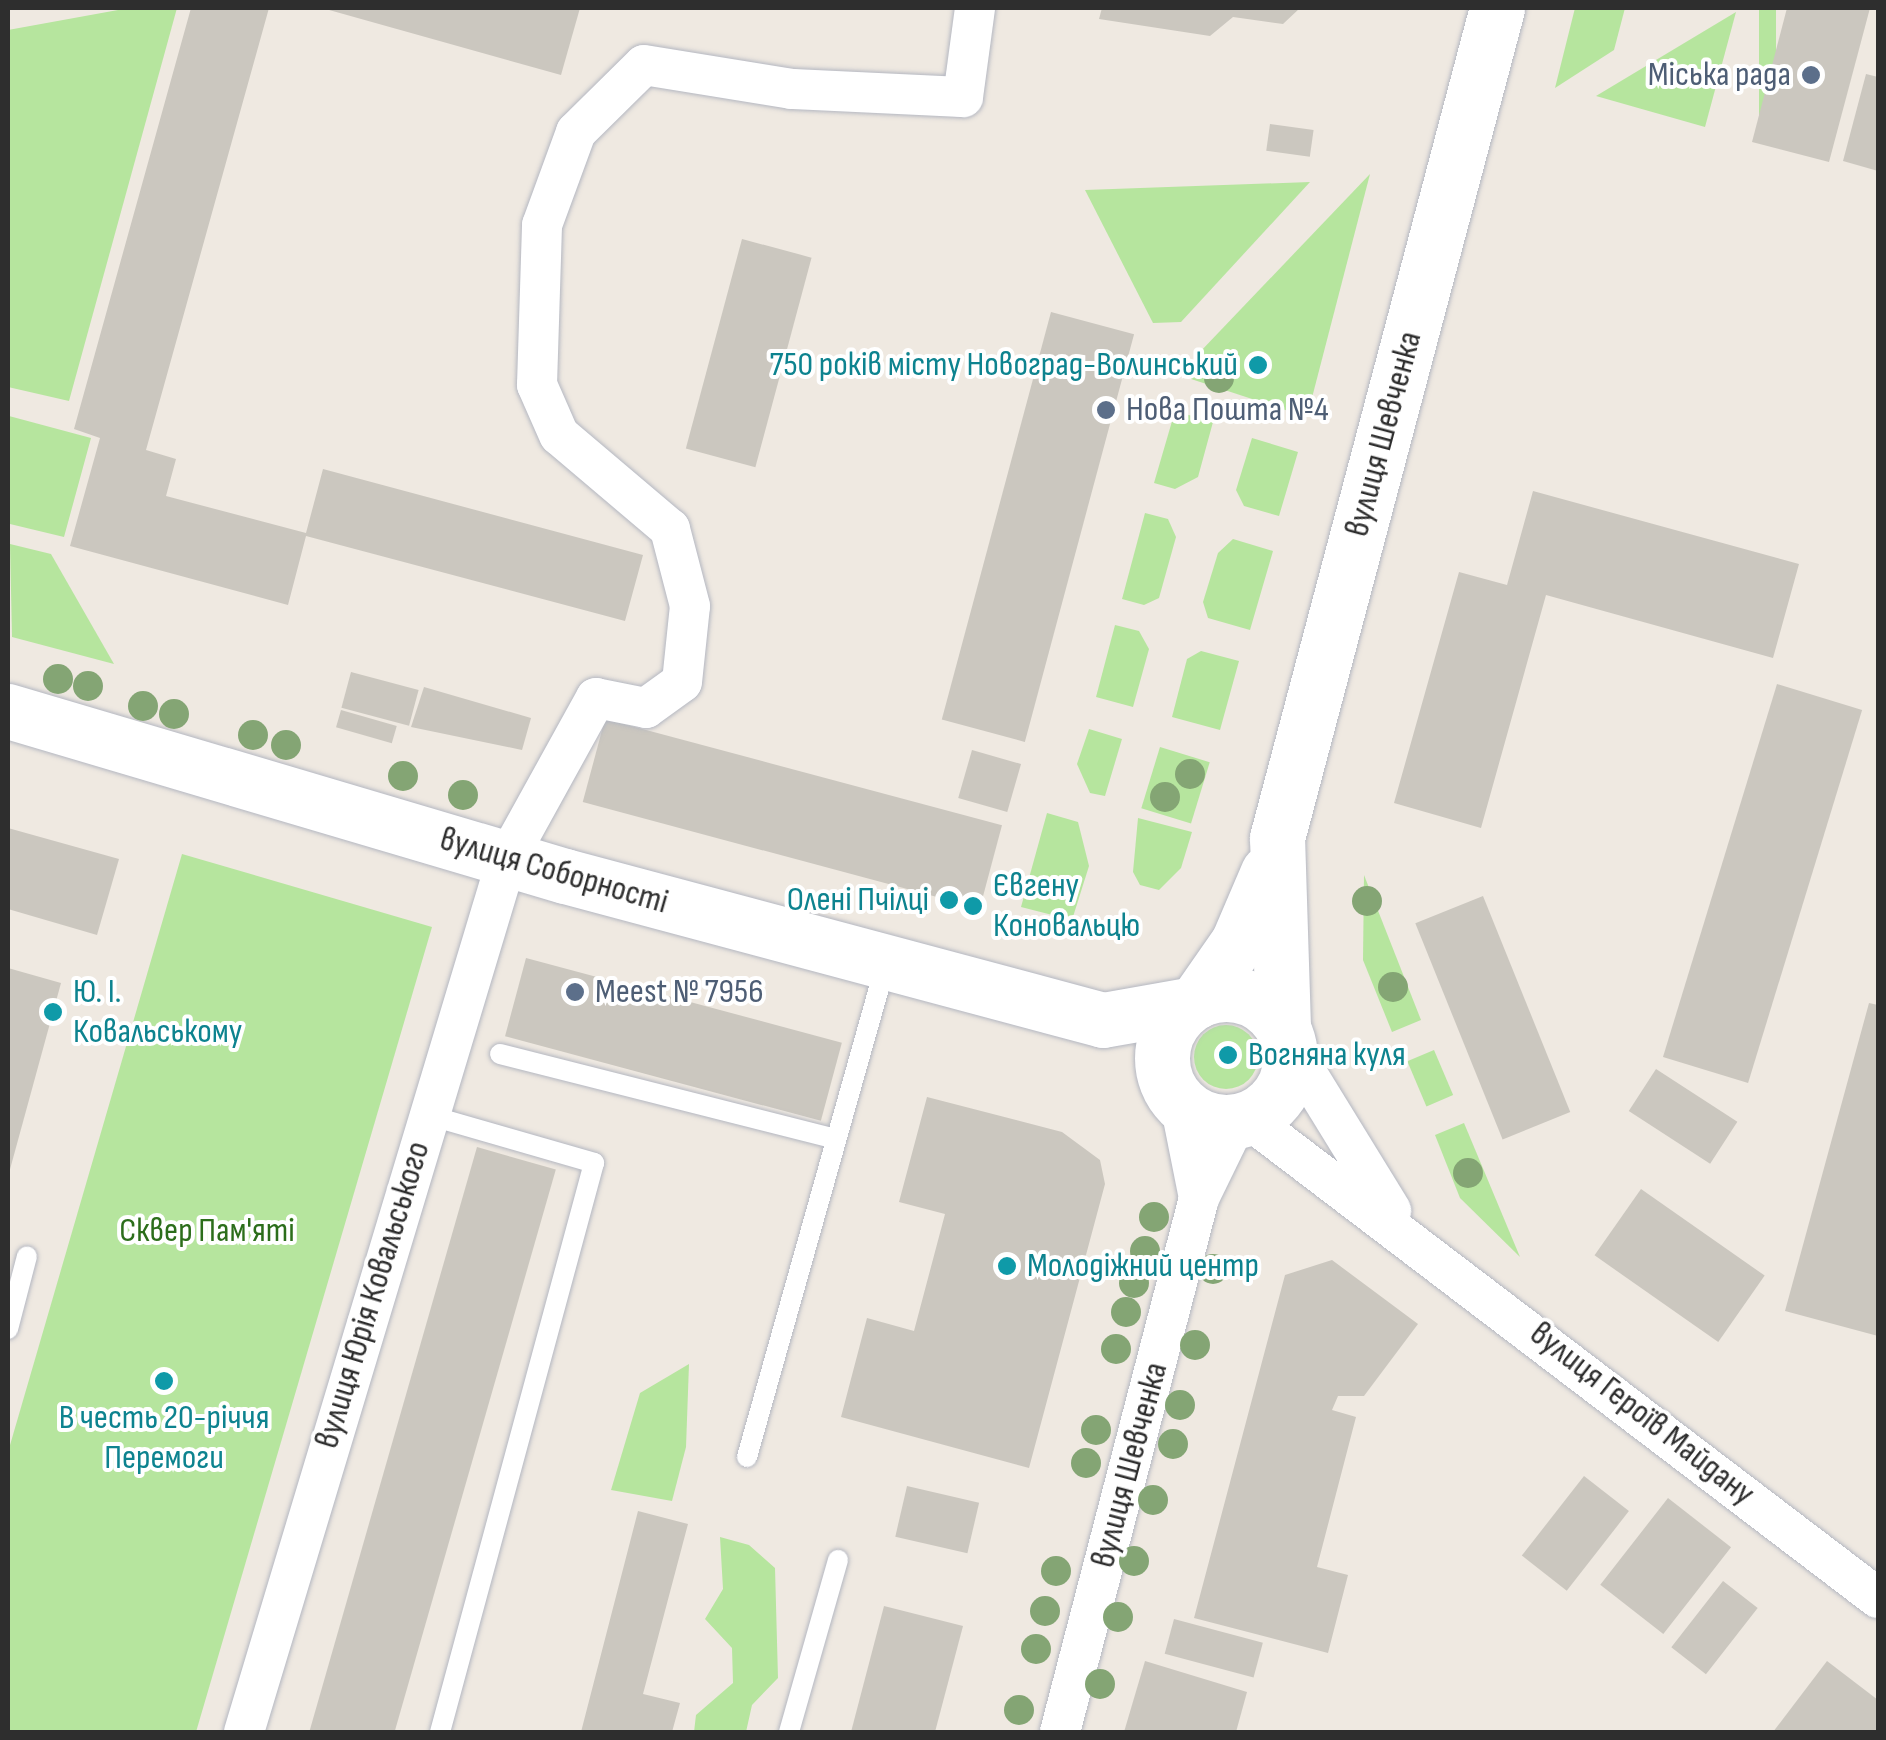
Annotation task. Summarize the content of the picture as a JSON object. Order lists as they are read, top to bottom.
{
  "streets": {
    "street": [
      "вулиця Шевченка",
      "вулиця Соборності",
      "вулиця Юрія Ковальського",
      "вулиця Героїв Майдану"
    ]
  },
  "crossings": [
    ["вулиця Шевченка", "вулиця Соборності"],
    ["вулиця Шевченка", "вулиця Героїв Майдану"],
    ["вулиця Соборності", "вулиця Юрія Ковальського"],
    ["вулиця Соборності", "вулиця Героїв Майдану"]
  ],
  "parks": ["Сквер Пам'яті"],
  "places": [
    "Міська рада",
    "750 років місту Новоград-Волинський",
    "Нова Пошта №4",
    "Олені Пчілці",
    "Євгену Коновальцю",
    "Meest № 7956",
    "Ю. І. Ковальському",
    "Вогняна куля",
    "Молодіжний центр",
    "В честь 20-річчя Перемоги"
  ]
}
